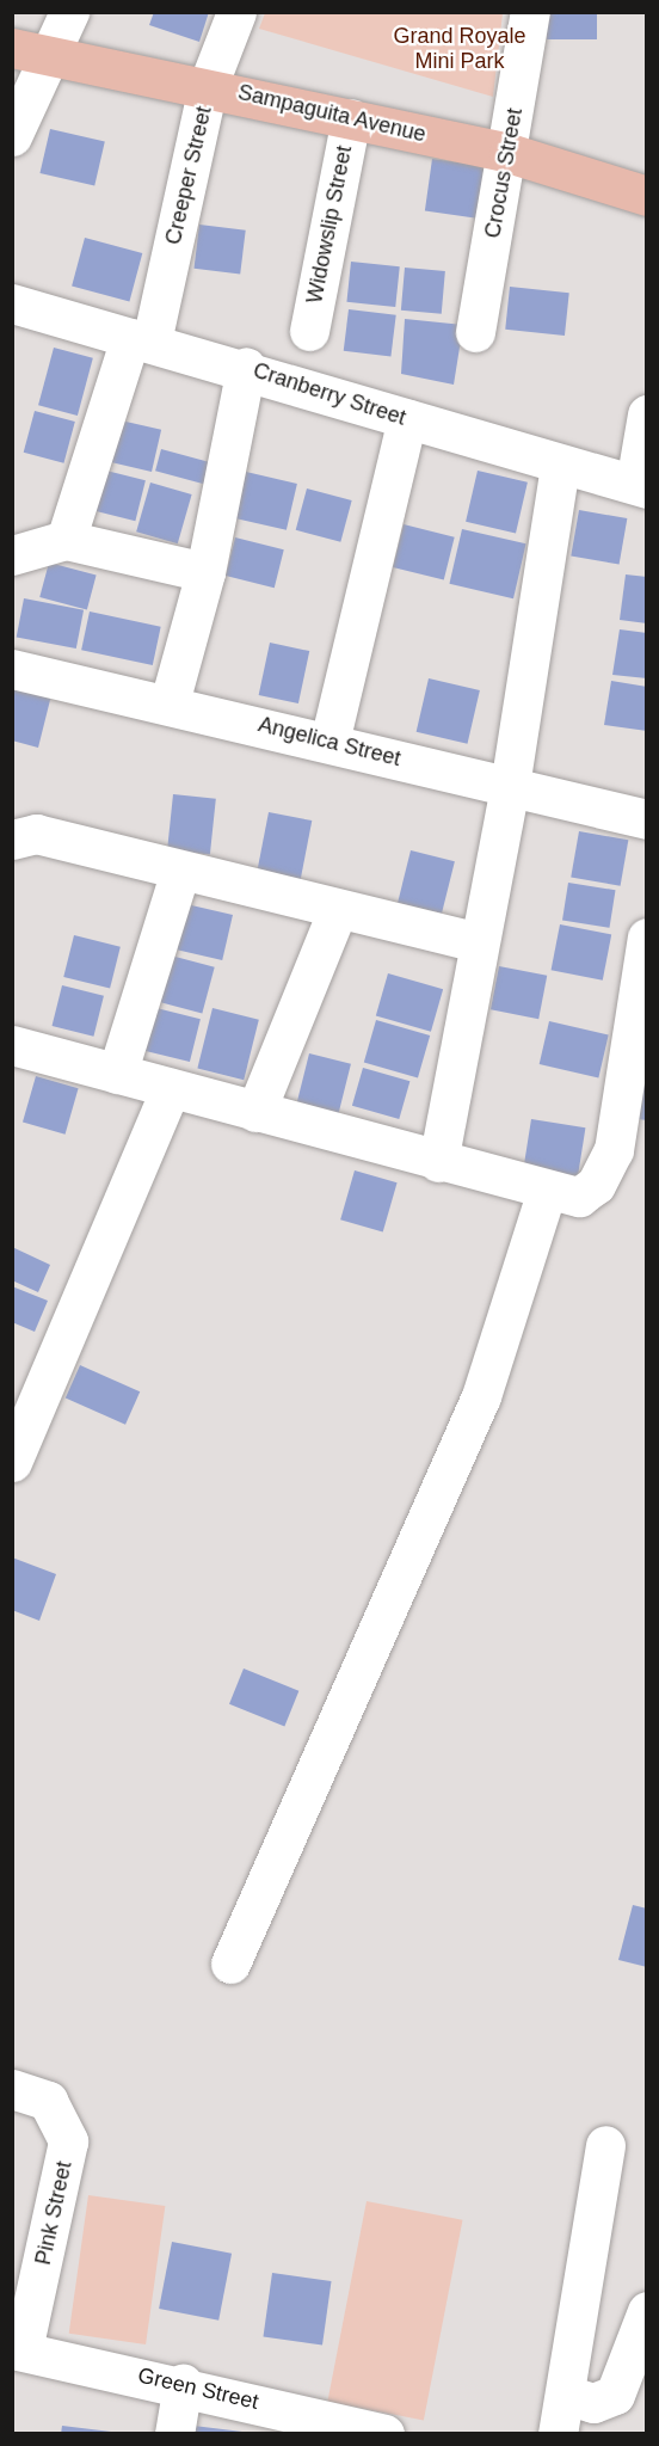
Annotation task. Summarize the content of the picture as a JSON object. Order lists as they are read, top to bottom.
{
  "streets": {
    "main road": ["Sampaguita Avenue"],
    "street": [
      "Crocus Street",
      "Creeper Street",
      "Widowslip Street",
      "Cranberry Street",
      "Angelica Street",
      "Pink Street",
      "Green Street"
    ]
  },
  "crossings": [
    ["Sampaguita Avenue", "Crocus Street"],
    ["Sampaguita Avenue", "Creeper Street"],
    ["Sampaguita Avenue", "Widowslip Street"],
    ["Creeper Street", "Cranberry Street"],
    ["Pink Street", "Green Street"]
  ],
  "parks": ["Grand Royale Mini Park"]
}
